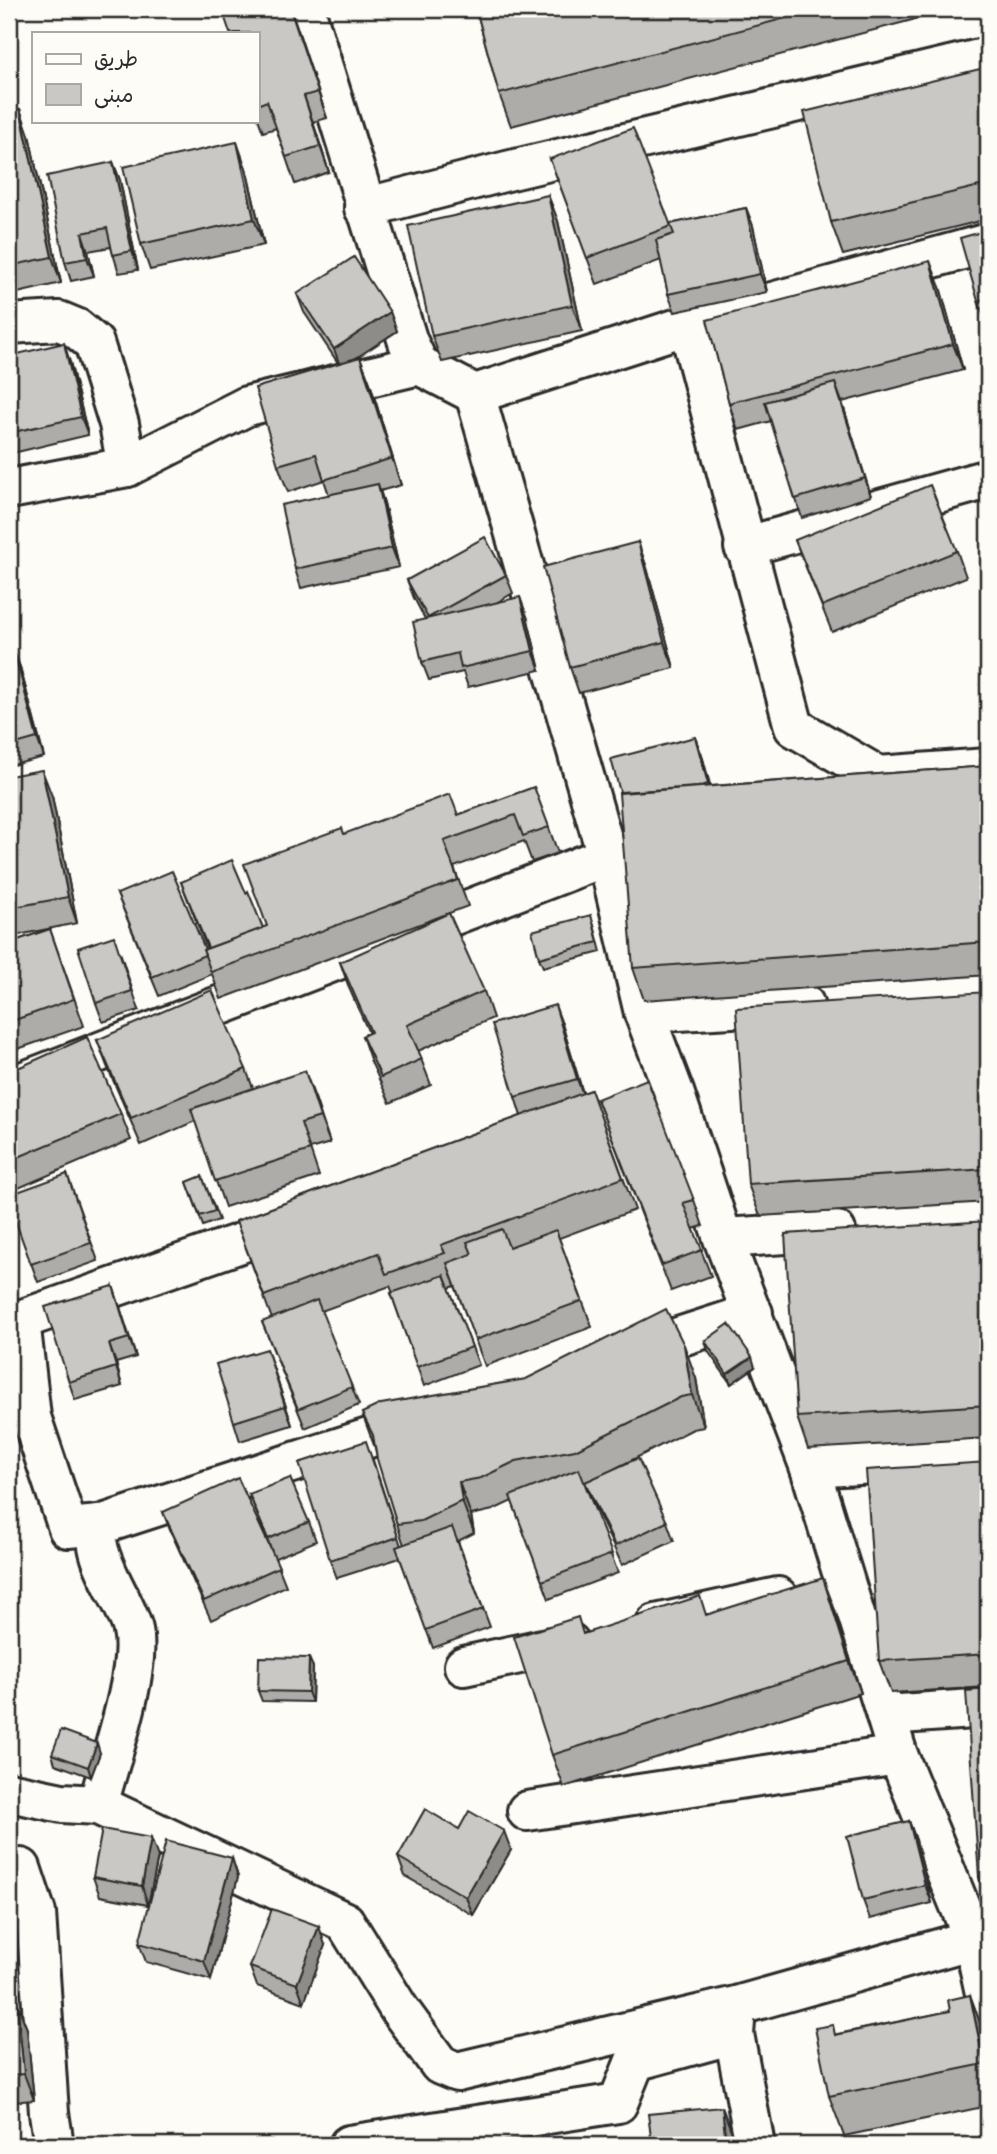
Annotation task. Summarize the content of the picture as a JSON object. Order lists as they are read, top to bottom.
{
  "legend": ["طريق", "مبنى"]
}
